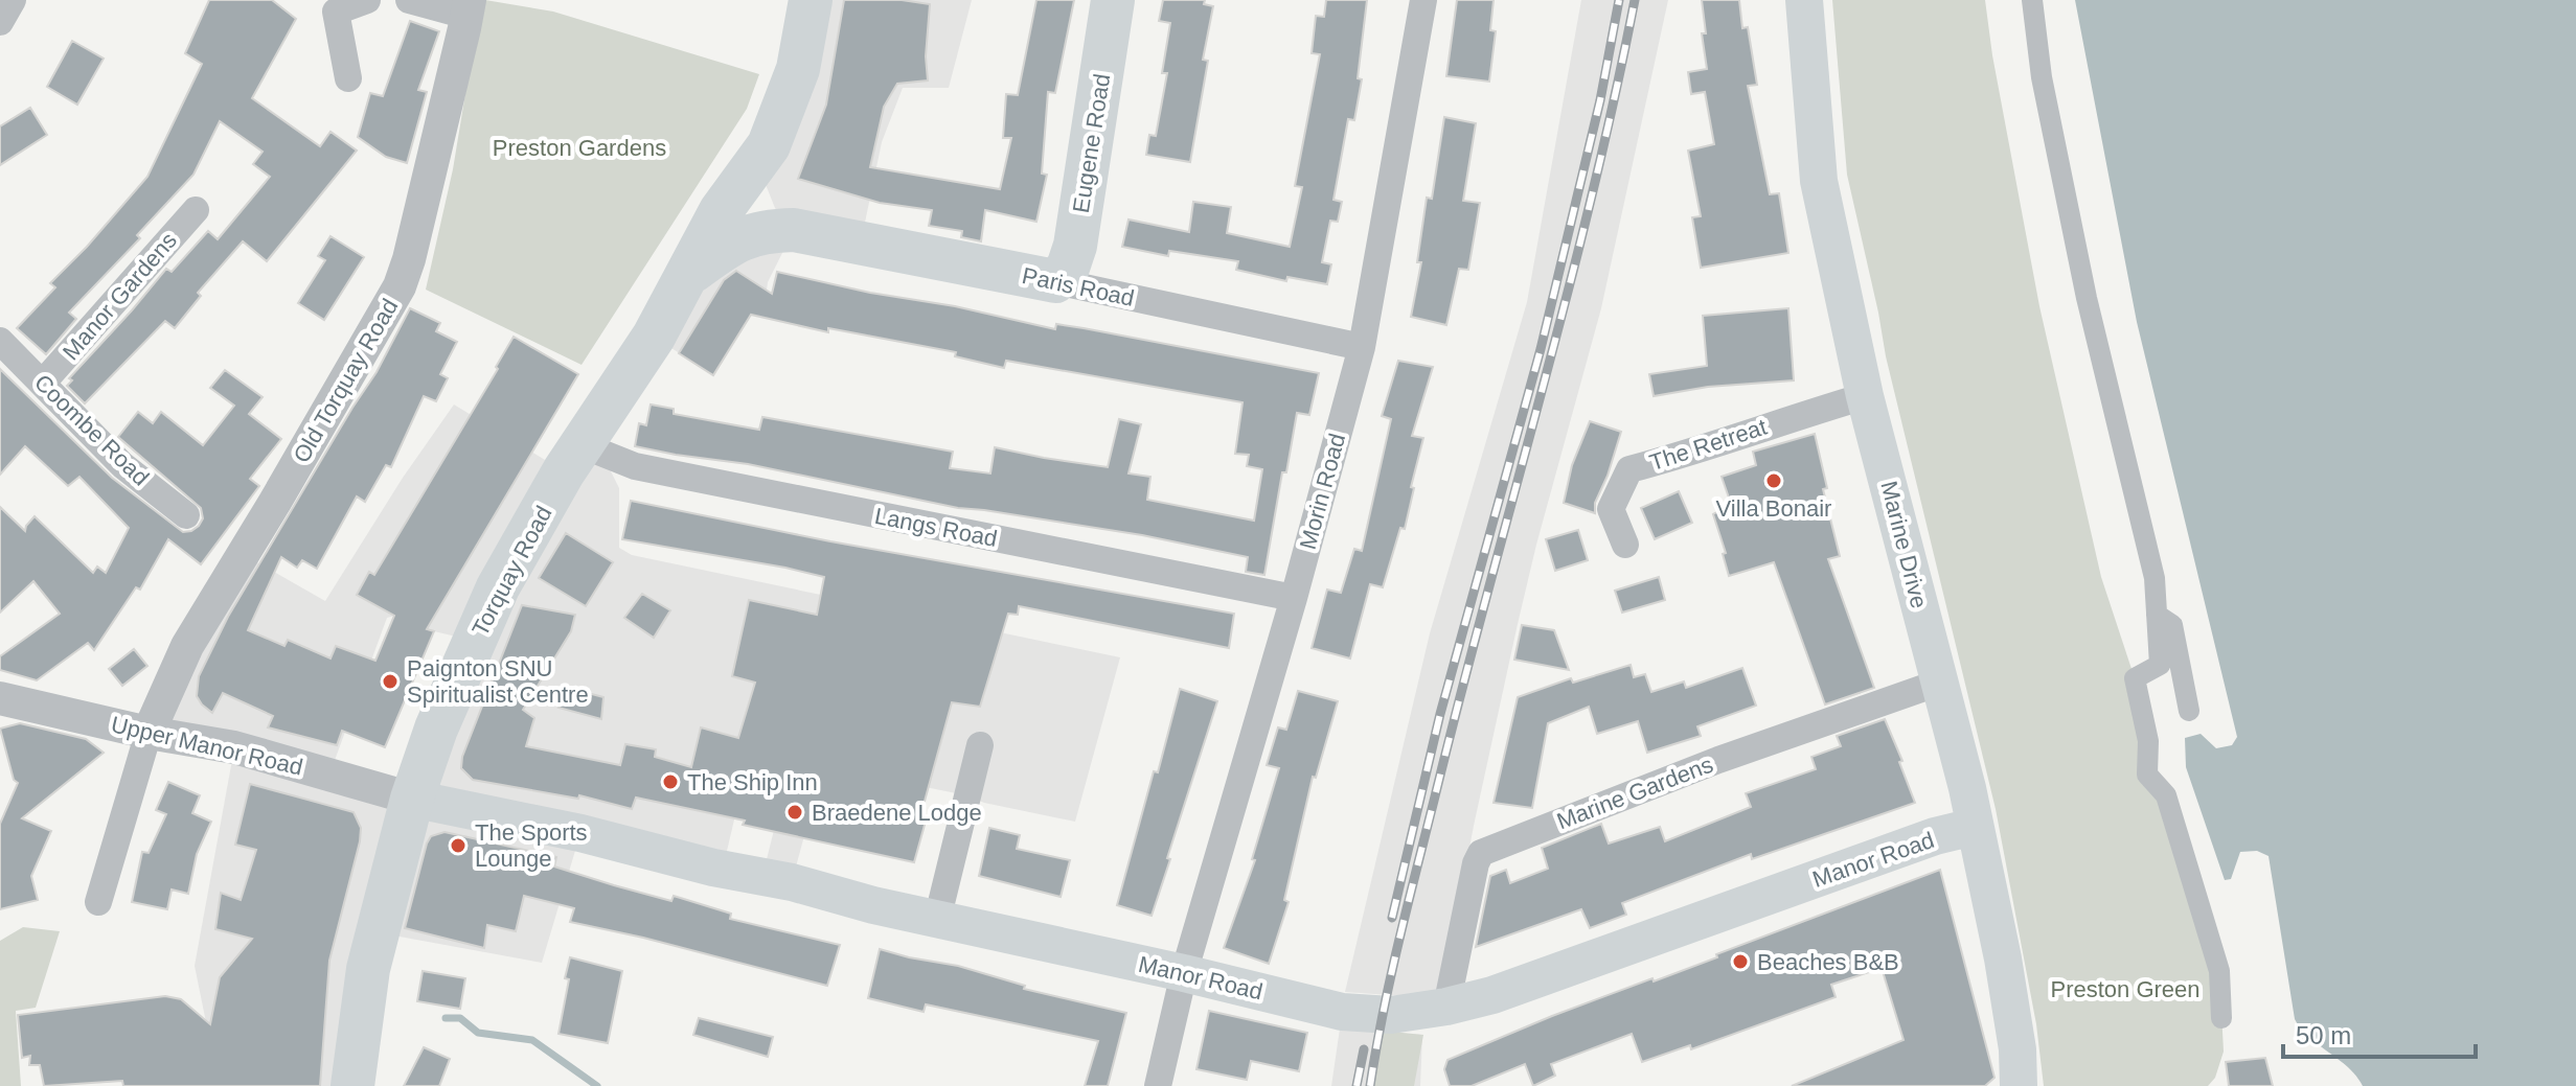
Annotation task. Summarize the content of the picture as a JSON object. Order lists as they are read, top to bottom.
{
  "streets": {
    "main road": [
      "Eugene Road",
      "Paris Road",
      "Marine Drive",
      "Torquay Road",
      "Manor Road"
    ],
    "street": [
      "Manor Gardens",
      "Old Torquay Road",
      "Coombe Road",
      "The Retreat",
      "Morin Road",
      "Langs Road",
      "Upper Manor Road",
      "Marine Gardens"
    ]
  },
  "crossings": [
    ["Eugene Road", "Paris Road"],
    ["Paris Road", "Morin Road"],
    ["Paris Road", "Torquay Road"],
    ["Manor Gardens", "Coombe Road"],
    ["Old Torquay Road", "Upper Manor Road"],
    ["The Retreat", "Marine Drive"],
    ["Morin Road", "Langs Road"],
    ["Morin Road", "Manor Road"],
    ["Langs Road", "Torquay Road"],
    ["Marine Drive", "Marine Gardens"],
    ["Marine Drive", "Manor Road"],
    ["Torquay Road", "Upper Manor Road"],
    ["Torquay Road", "Manor Road"],
    ["Upper Manor Road", "Manor Road"],
    ["Marine Gardens", "Manor Road"]
  ],
  "parks": ["Preston Gardens", "Preston Green"],
  "places": [
    "Villa Bonair",
    "Paignton SNU Spiritualist Centre",
    "The Ship Inn",
    "Braedene Lodge",
    "The Sports Lounge",
    "Beaches B&B"
  ],
  "scale_bar": "50 m"
}
